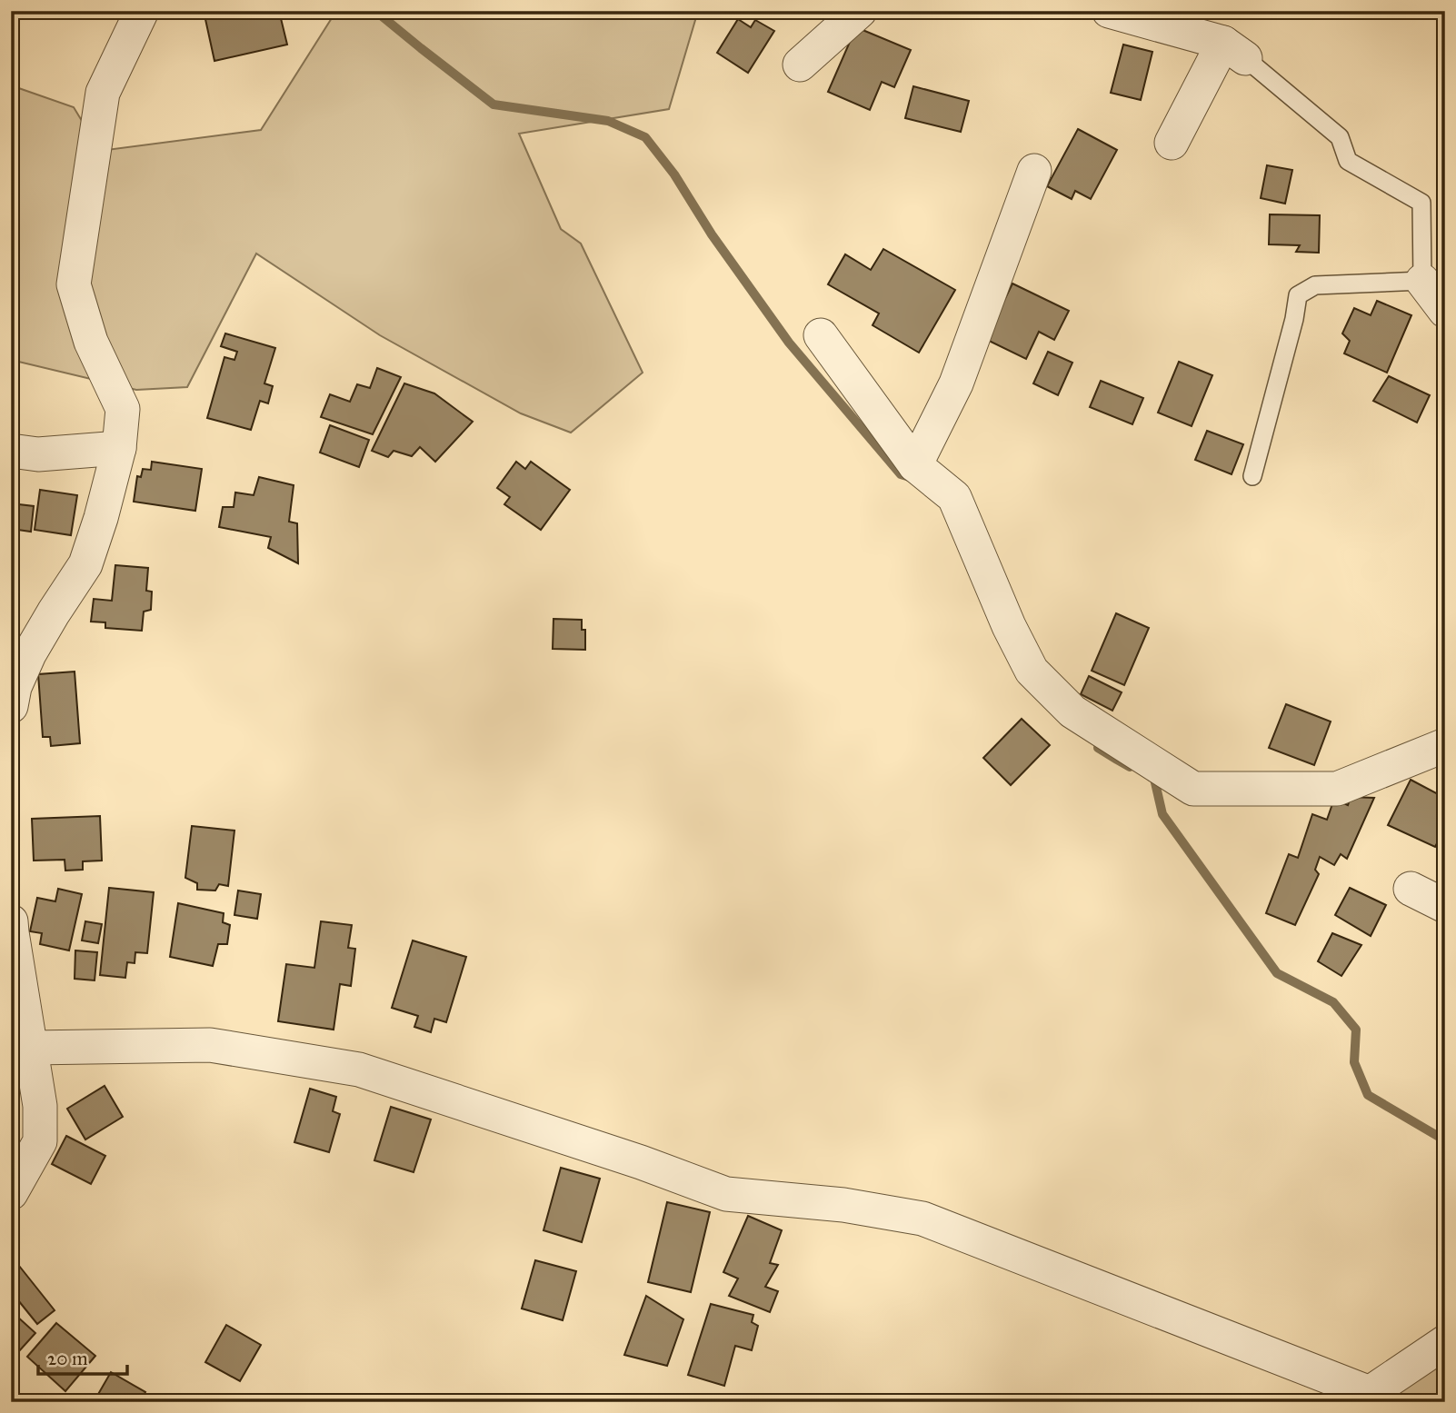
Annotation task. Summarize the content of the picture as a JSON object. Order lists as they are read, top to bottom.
{
  "scale_bar": "20 m"
}
